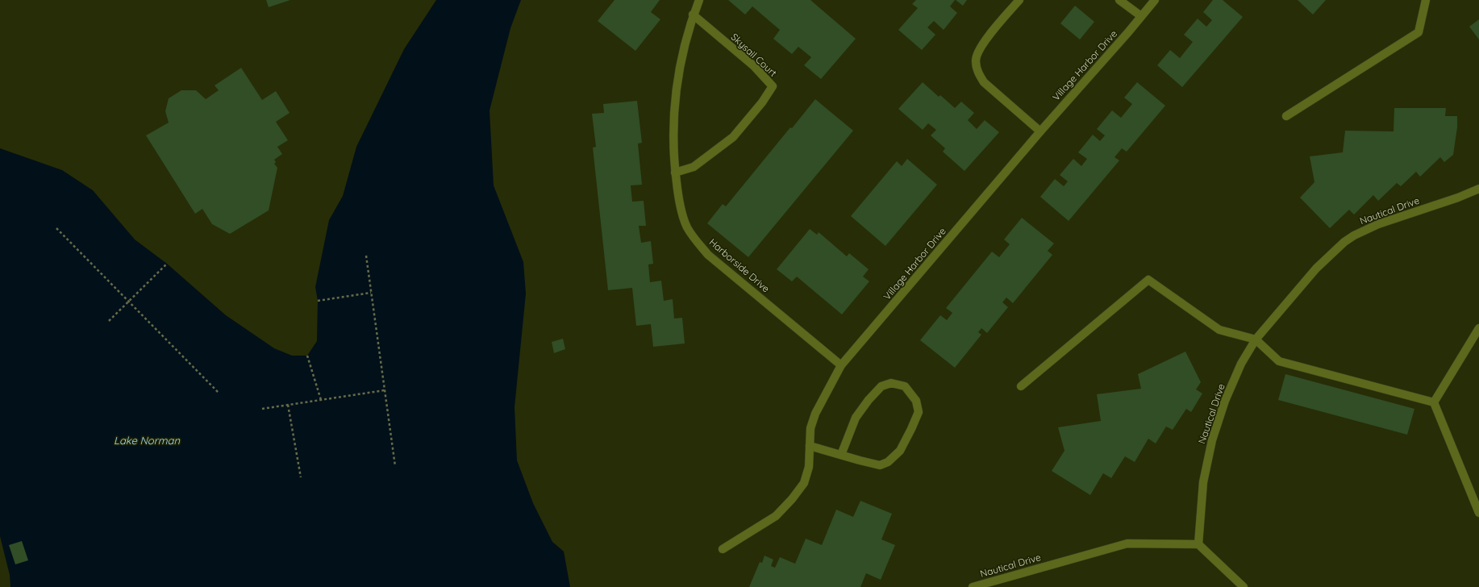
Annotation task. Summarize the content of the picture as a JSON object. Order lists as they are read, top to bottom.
{
  "streets": {
    "street": [
      "Skysail Court",
      "Village Harbor Drive",
      "Nautical Drive",
      "Harborside Drive"
    ]
  },
  "crossings": [
    ["Skysail Court", "Harborside Drive"],
    ["Village Harbor Drive", "Harborside Drive"]
  ],
  "water": ["Lake Norman"]
}
